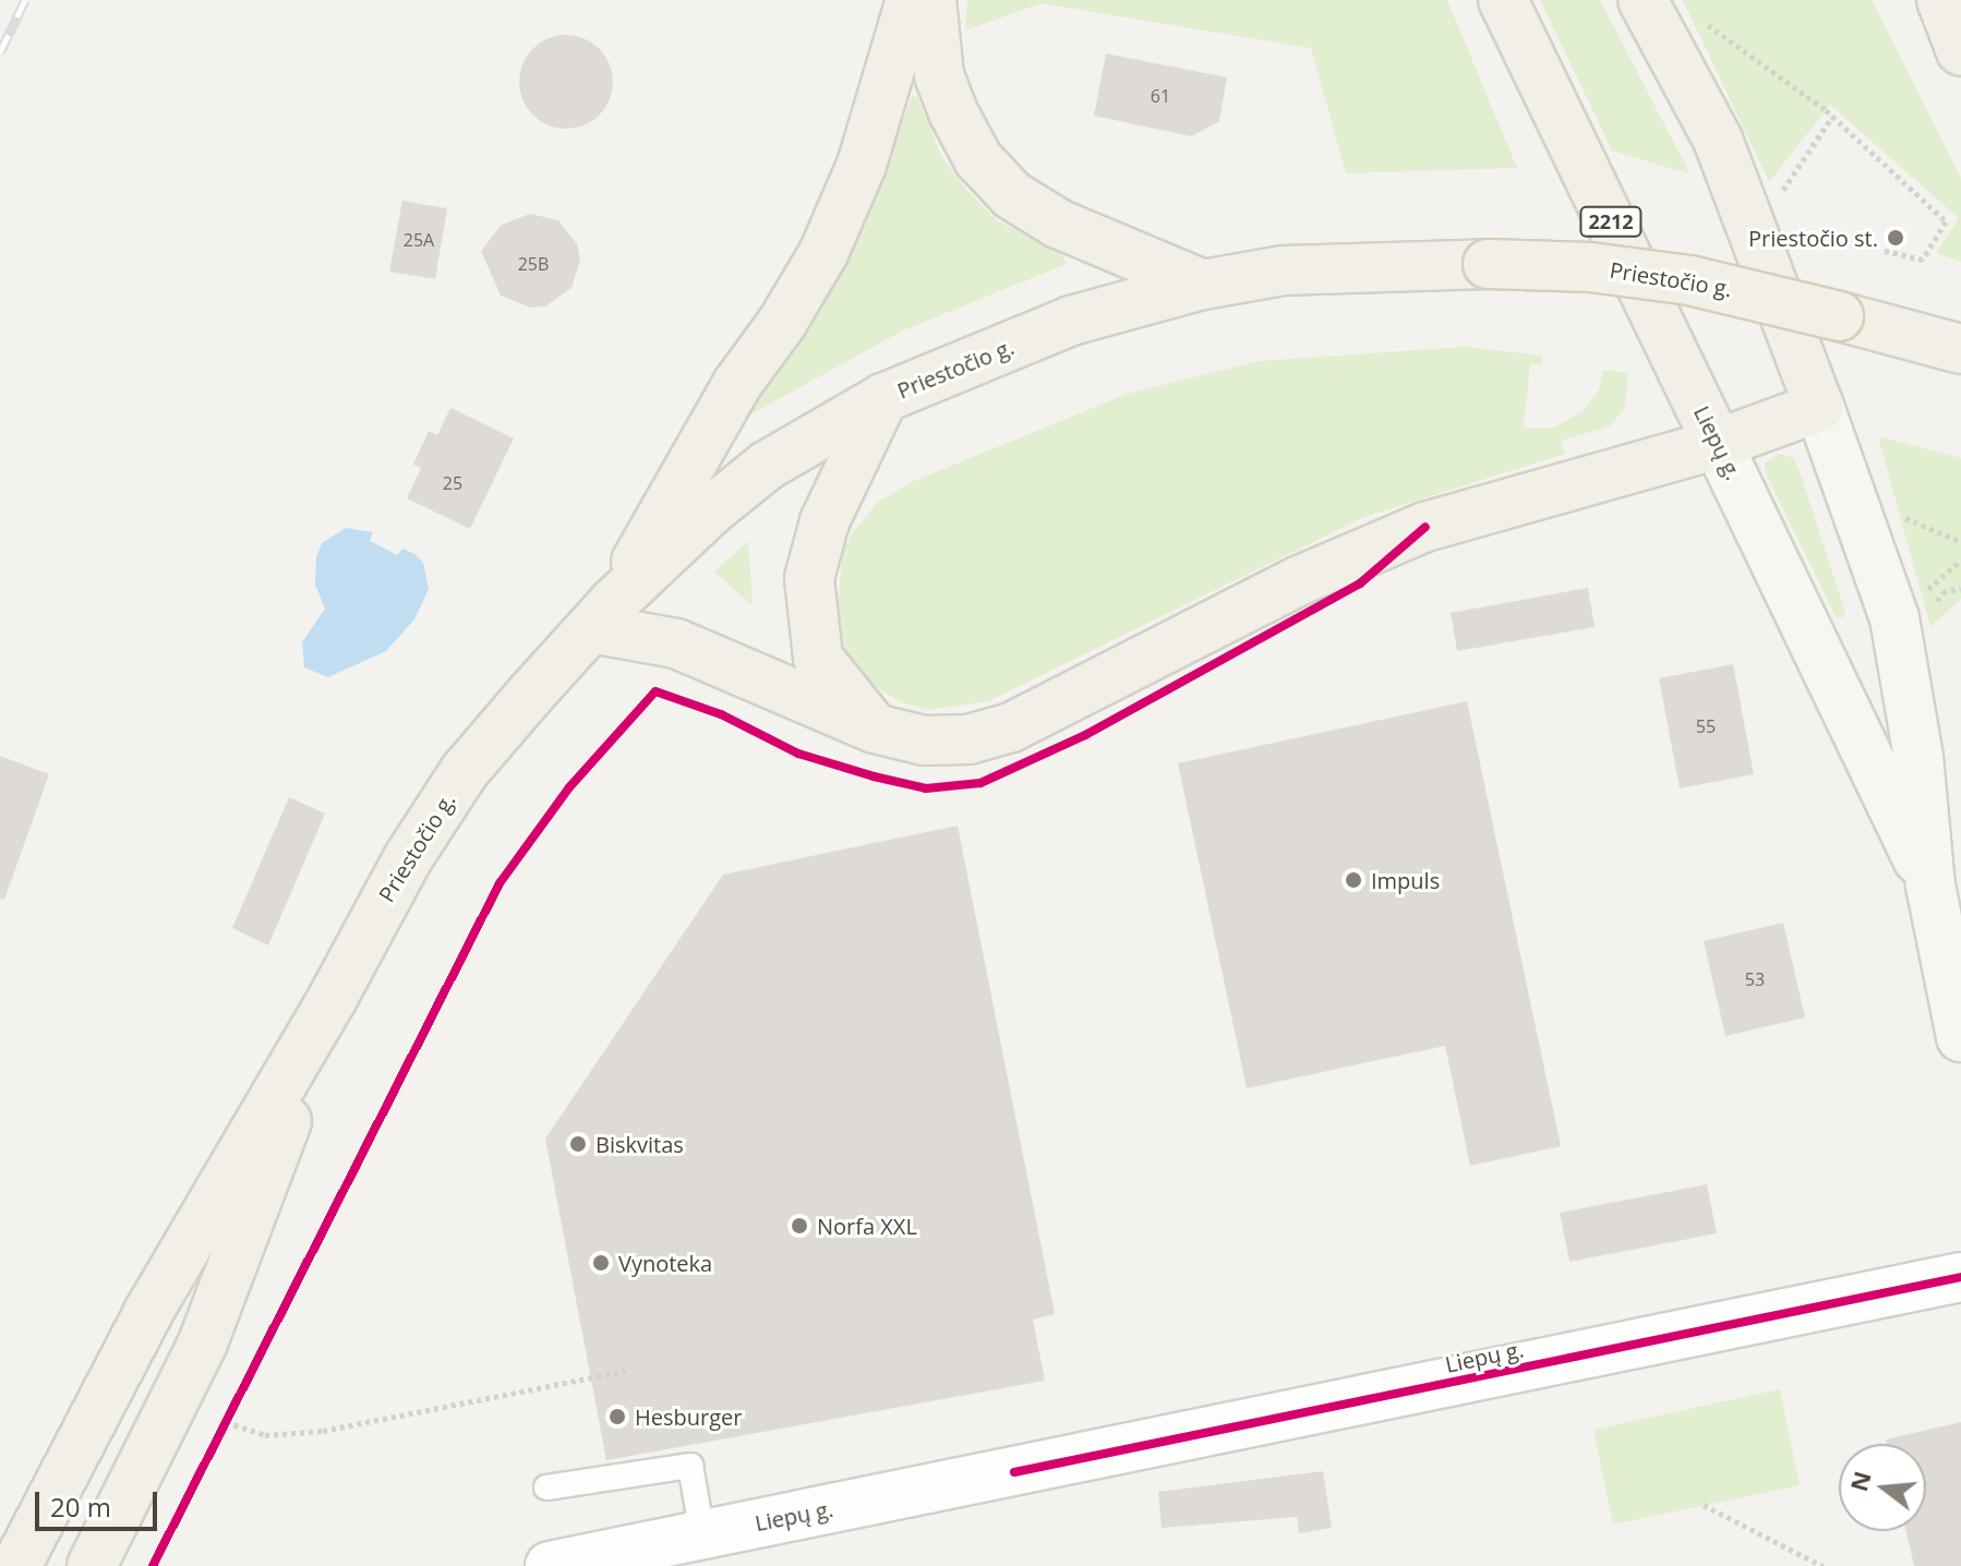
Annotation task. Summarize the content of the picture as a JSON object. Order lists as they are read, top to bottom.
{
  "streets": {
    "main road": ["2212", "Priestočio g.", "Liepų g."]
  },
  "places": [
    "Priestočio st.",
    "Impuls",
    "Biskvitas",
    "Norfa XXL",
    "Vynoteka",
    "Hesburger"
  ],
  "house_numbers": [
    "61",
    "25A",
    "25B",
    "25",
    "55",
    "53"
  ],
  "scale_bar": "20 m",
  "north": "left"
}
